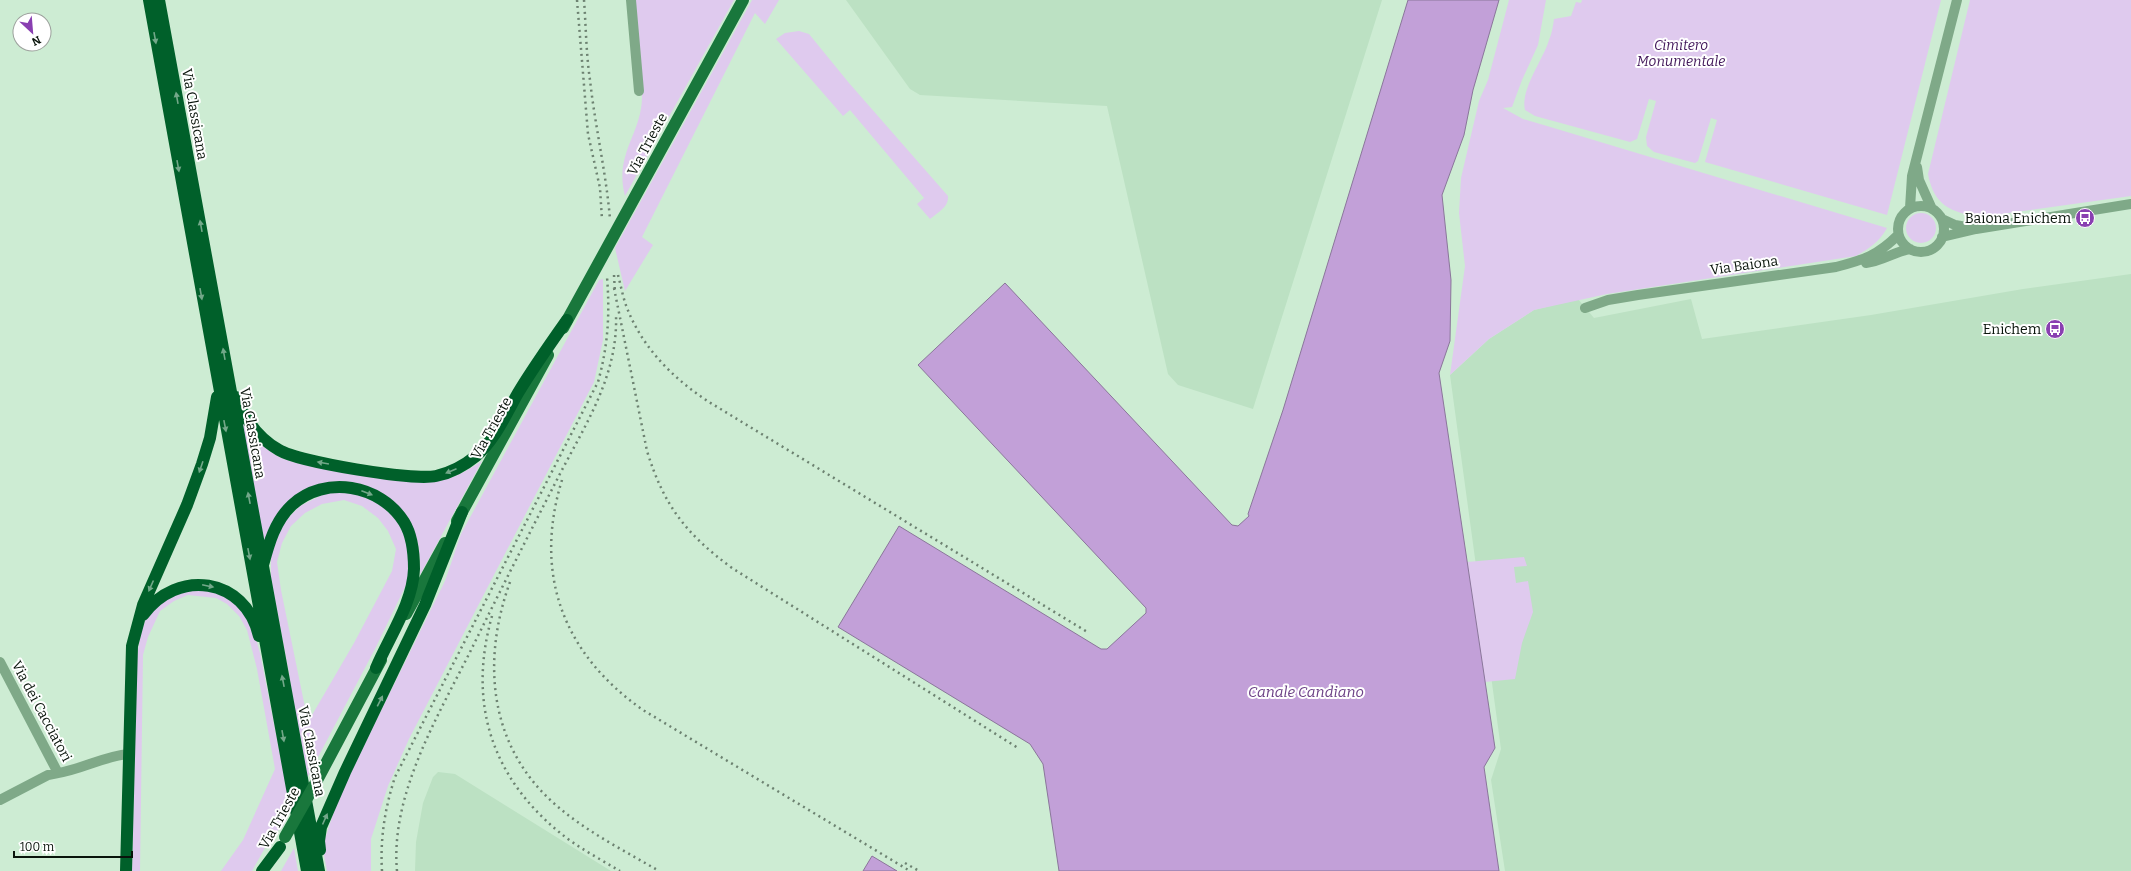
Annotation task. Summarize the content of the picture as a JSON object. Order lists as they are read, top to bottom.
{
  "streets": {
    "highway": ["Via Classicana"],
    "main road": ["Via Trieste"],
    "street": ["Via Baiona", "Via dei Cacciatori"]
  },
  "water": ["Canale Candiano"],
  "parks": ["Cimitero Monumentale"],
  "places": {
    "bus stop": ["Baiona Enichem", "Enichem"]
  },
  "scale_bar": "100 m",
  "north": "bottom right"
}
